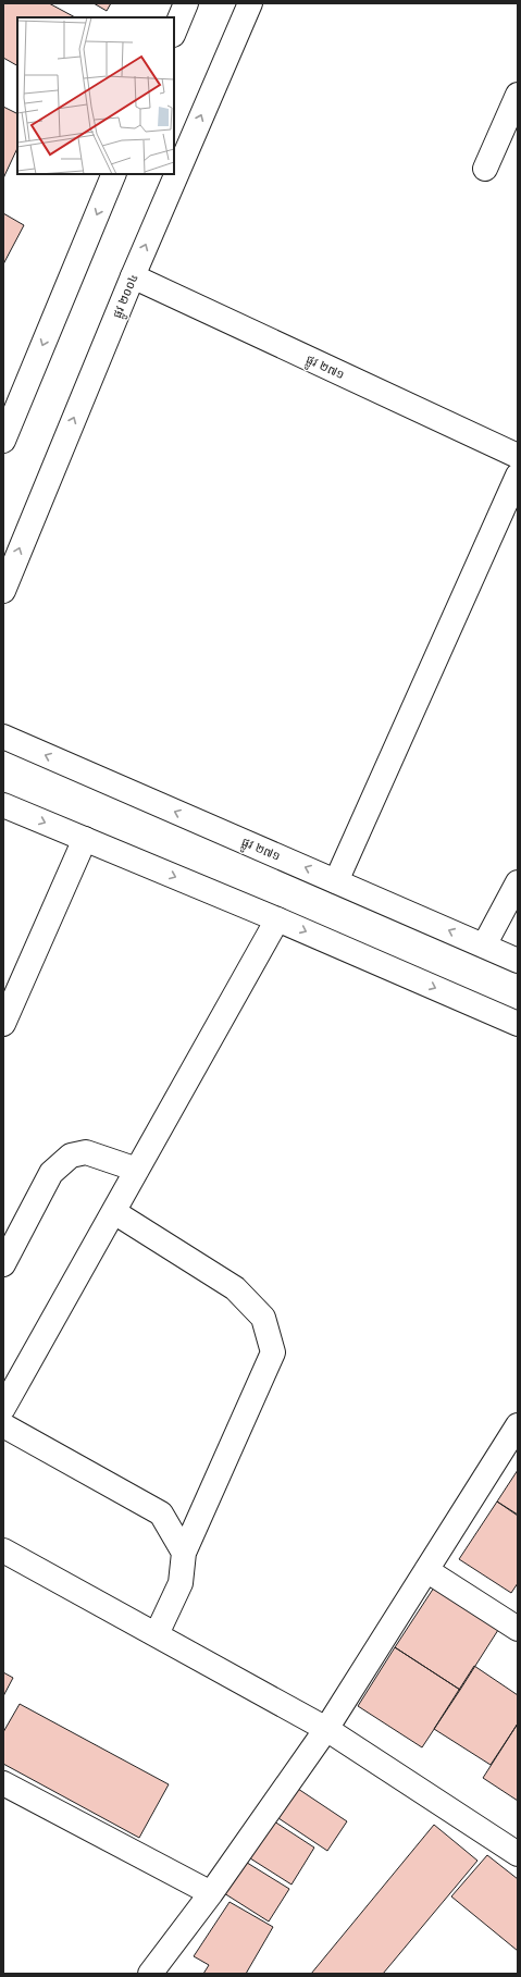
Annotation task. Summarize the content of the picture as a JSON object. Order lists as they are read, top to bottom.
{
  "streets": {
    "street": ["ផ្លូវ ២០០៤", "ផ្លូវ ២៧១"]
  },
  "crossings": [
    ["ផ្លូវ ២០០៤", "ផ្លូវ ២៧១"]
  ]
}
